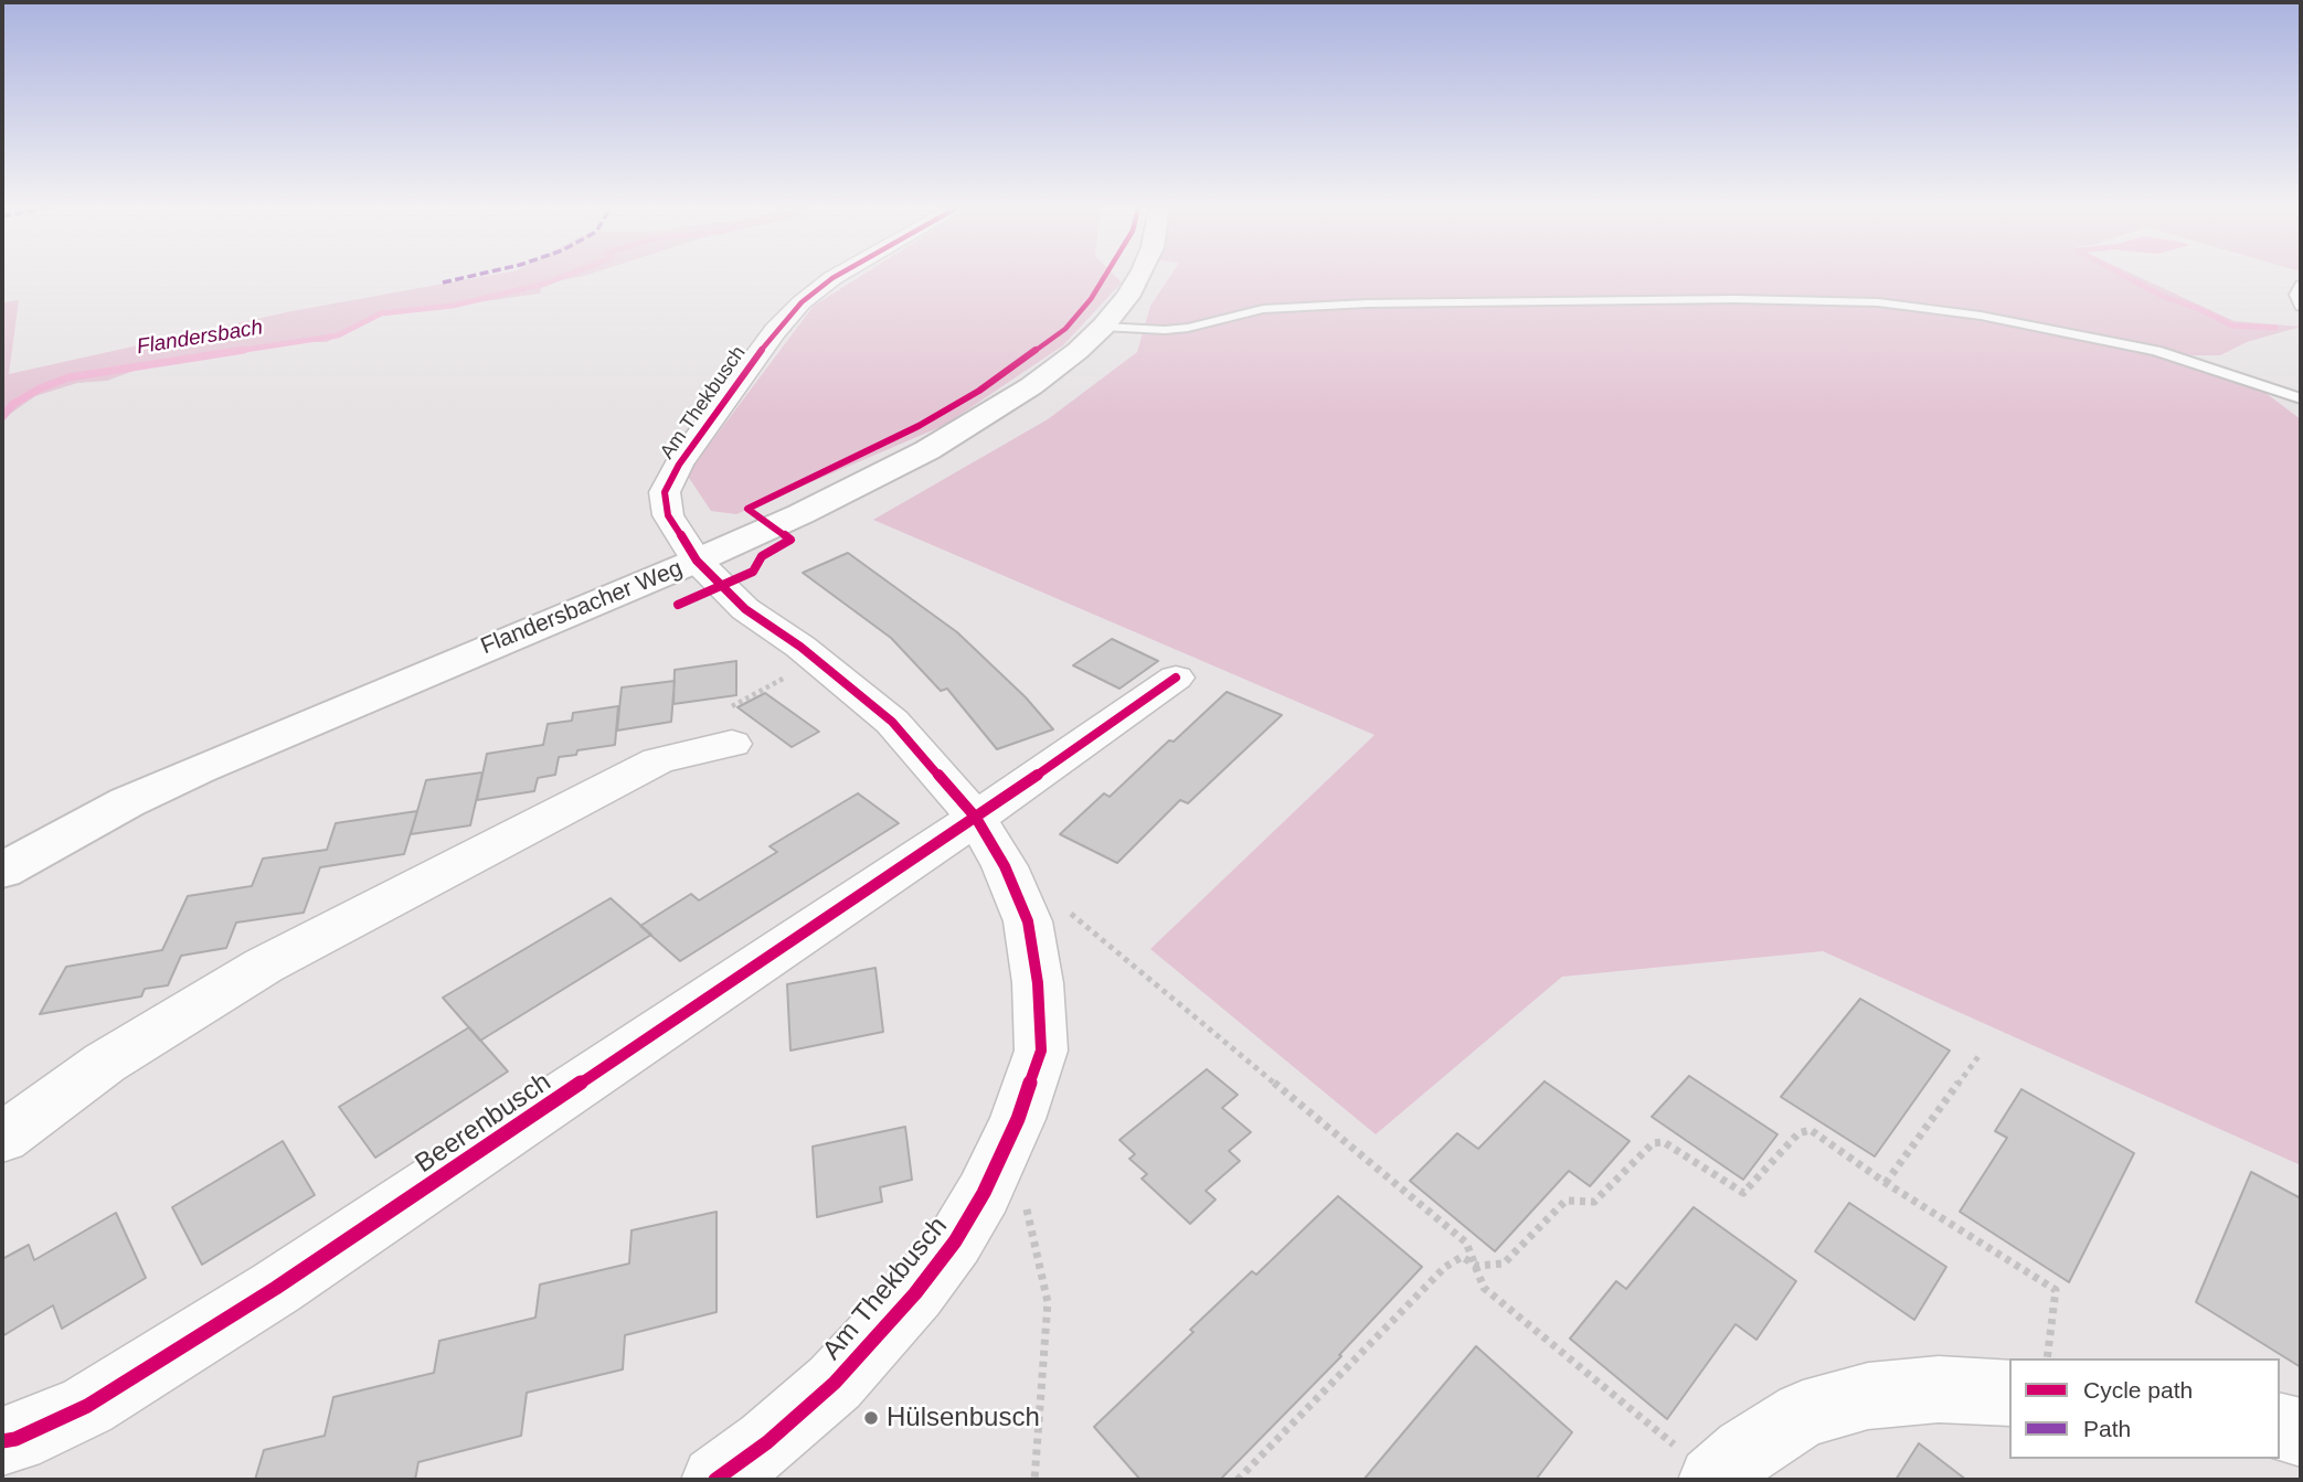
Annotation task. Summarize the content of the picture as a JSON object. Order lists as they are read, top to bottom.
{
  "streets": {
    "main road": ["Flandersbacher Weg"],
    "street": ["Am Thekbusch", "Beerenbusch"]
  },
  "crossings": [
    ["Am Thekbusch", "Flandersbacher Weg"],
    ["Am Thekbusch", "Beerenbusch"]
  ],
  "water": ["Flandersbach"],
  "places": ["Hülsenbusch"],
  "legend": ["Cycle path", "Path"]
}
